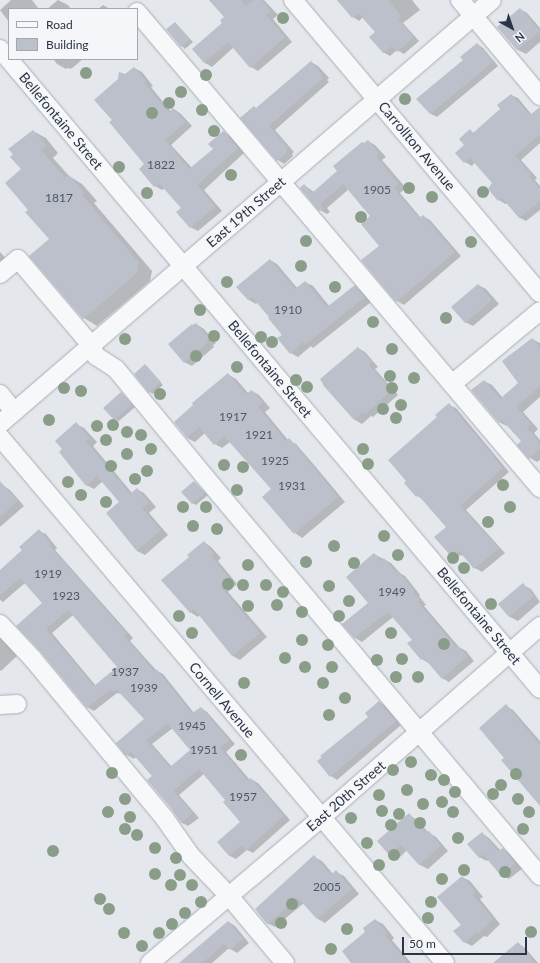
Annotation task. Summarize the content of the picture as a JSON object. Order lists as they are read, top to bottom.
{
  "streets": {
    "street": [
      "Bellefontaine Street",
      "Carrollton Avenue",
      "East 19th Street",
      "Cornell Avenue",
      "East 20th Street"
    ]
  },
  "crossings": [
    ["Bellefontaine Street", "East 19th Street"],
    ["Bellefontaine Street", "East 20th Street"],
    ["Carrollton Avenue", "East 19th Street"],
    ["Cornell Avenue", "East 20th Street"]
  ],
  "house_numbers": [
    "1822",
    "1905",
    "1817",
    "1910",
    "1917",
    "1921",
    "1925",
    "1931",
    "1919",
    "1949",
    "1923",
    "1937",
    "1939",
    "1945",
    "1951",
    "1957",
    "2005"
  ],
  "legend": ["Road", "Building"],
  "scale_bar": "50 m",
  "north": "bottom right"
}
